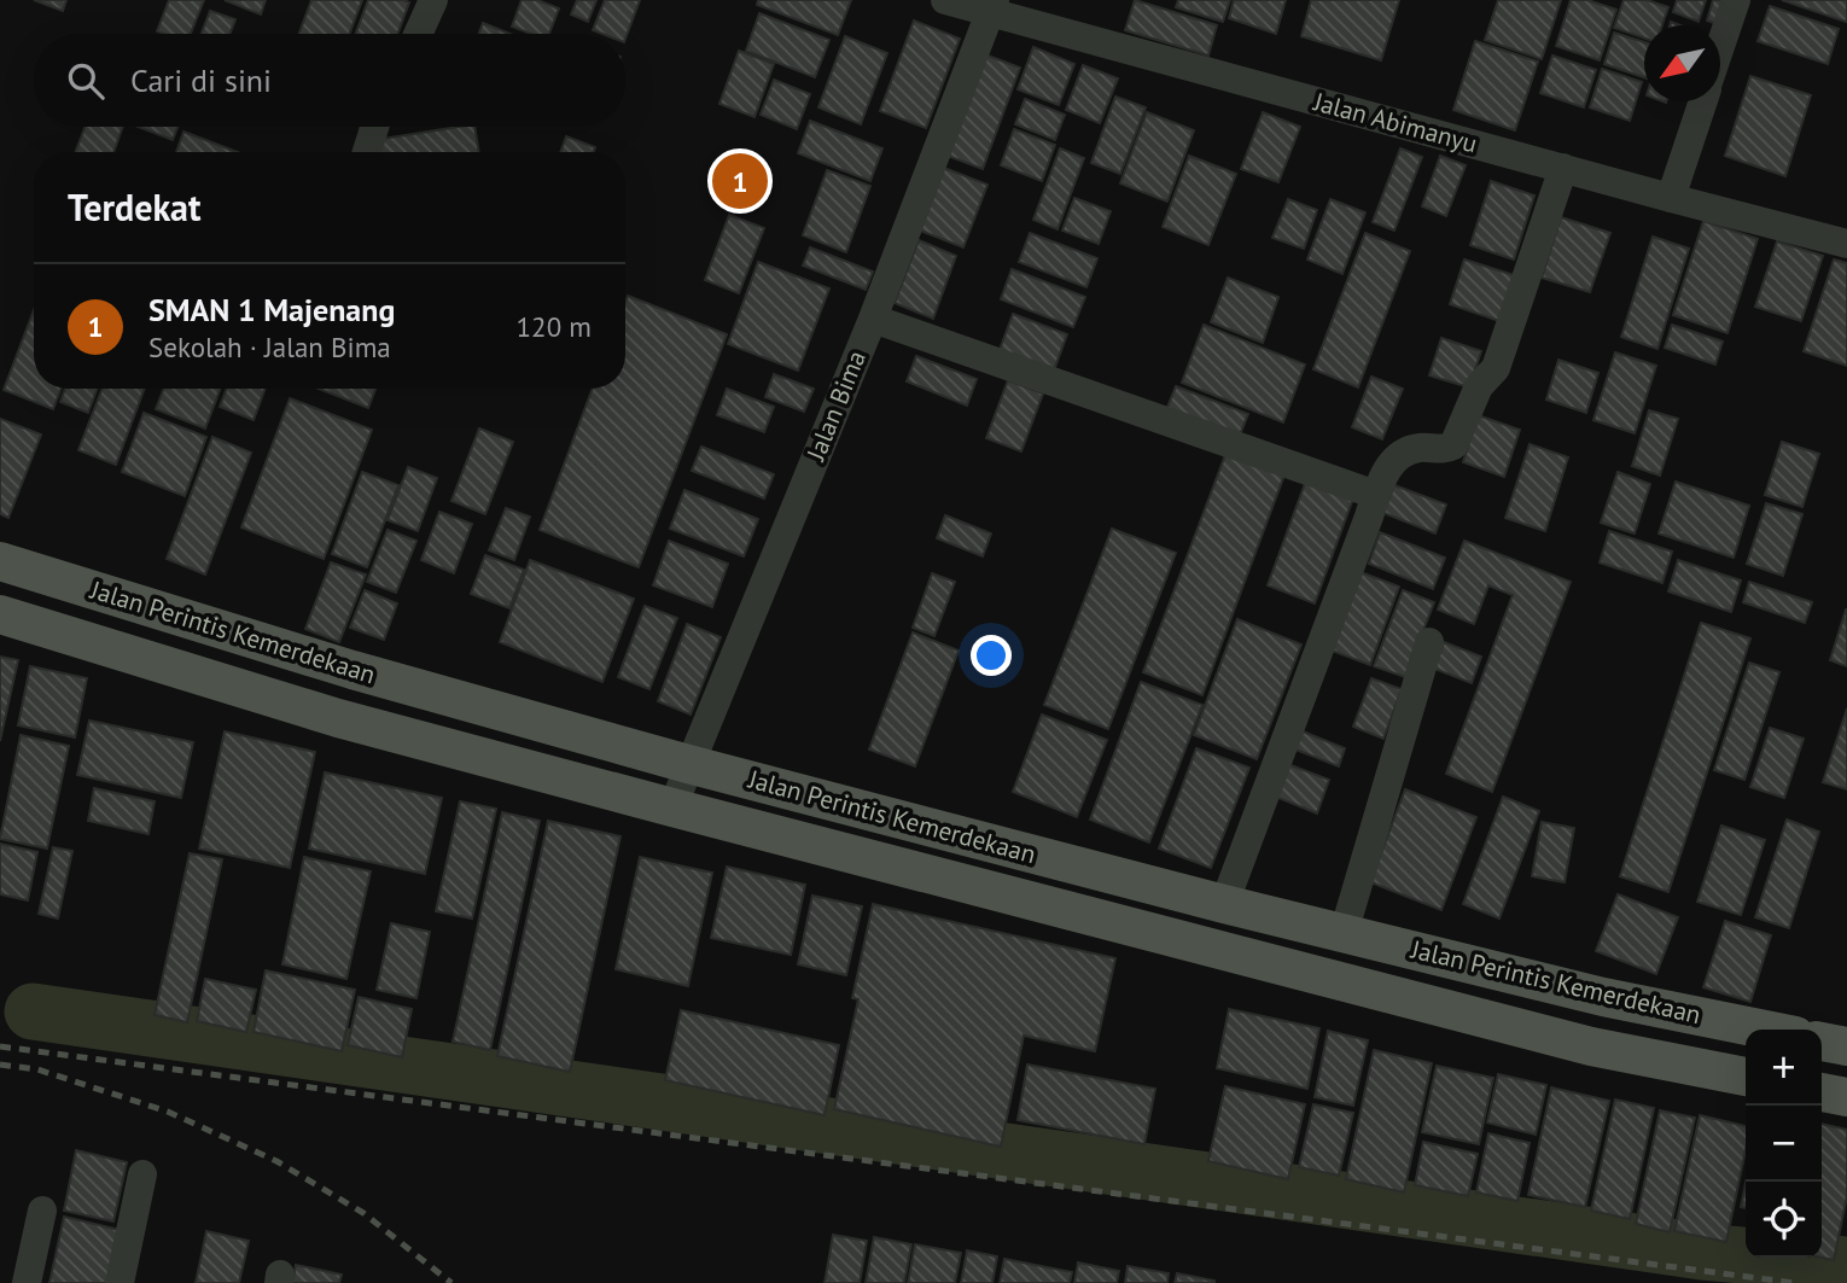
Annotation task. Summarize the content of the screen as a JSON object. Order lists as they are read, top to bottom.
{
  "streets": {
    "main road": ["Jalan Perintis Kemerdekaan"],
    "street": ["Jalan Abimanyu", "Jalan Bima"]
  },
  "crossings": [
    ["Jalan Abimanyu", "Jalan Bima"],
    ["Jalan Bima", "Jalan Perintis Kemerdekaan"]
  ],
  "north": "bottom left",
  "page": {
    "search": "Cari di sini",
    "pins": "1",
    "heading": "Terdekat",
    "list": [
      {
        "mark": "1",
        "name": "SMAN 1 Majenang",
        "note": "Sekolah · Jalan Bima",
        "value": "120 m"
      }
    ],
    "map_buttons": ["+", "−"]
  }
}
